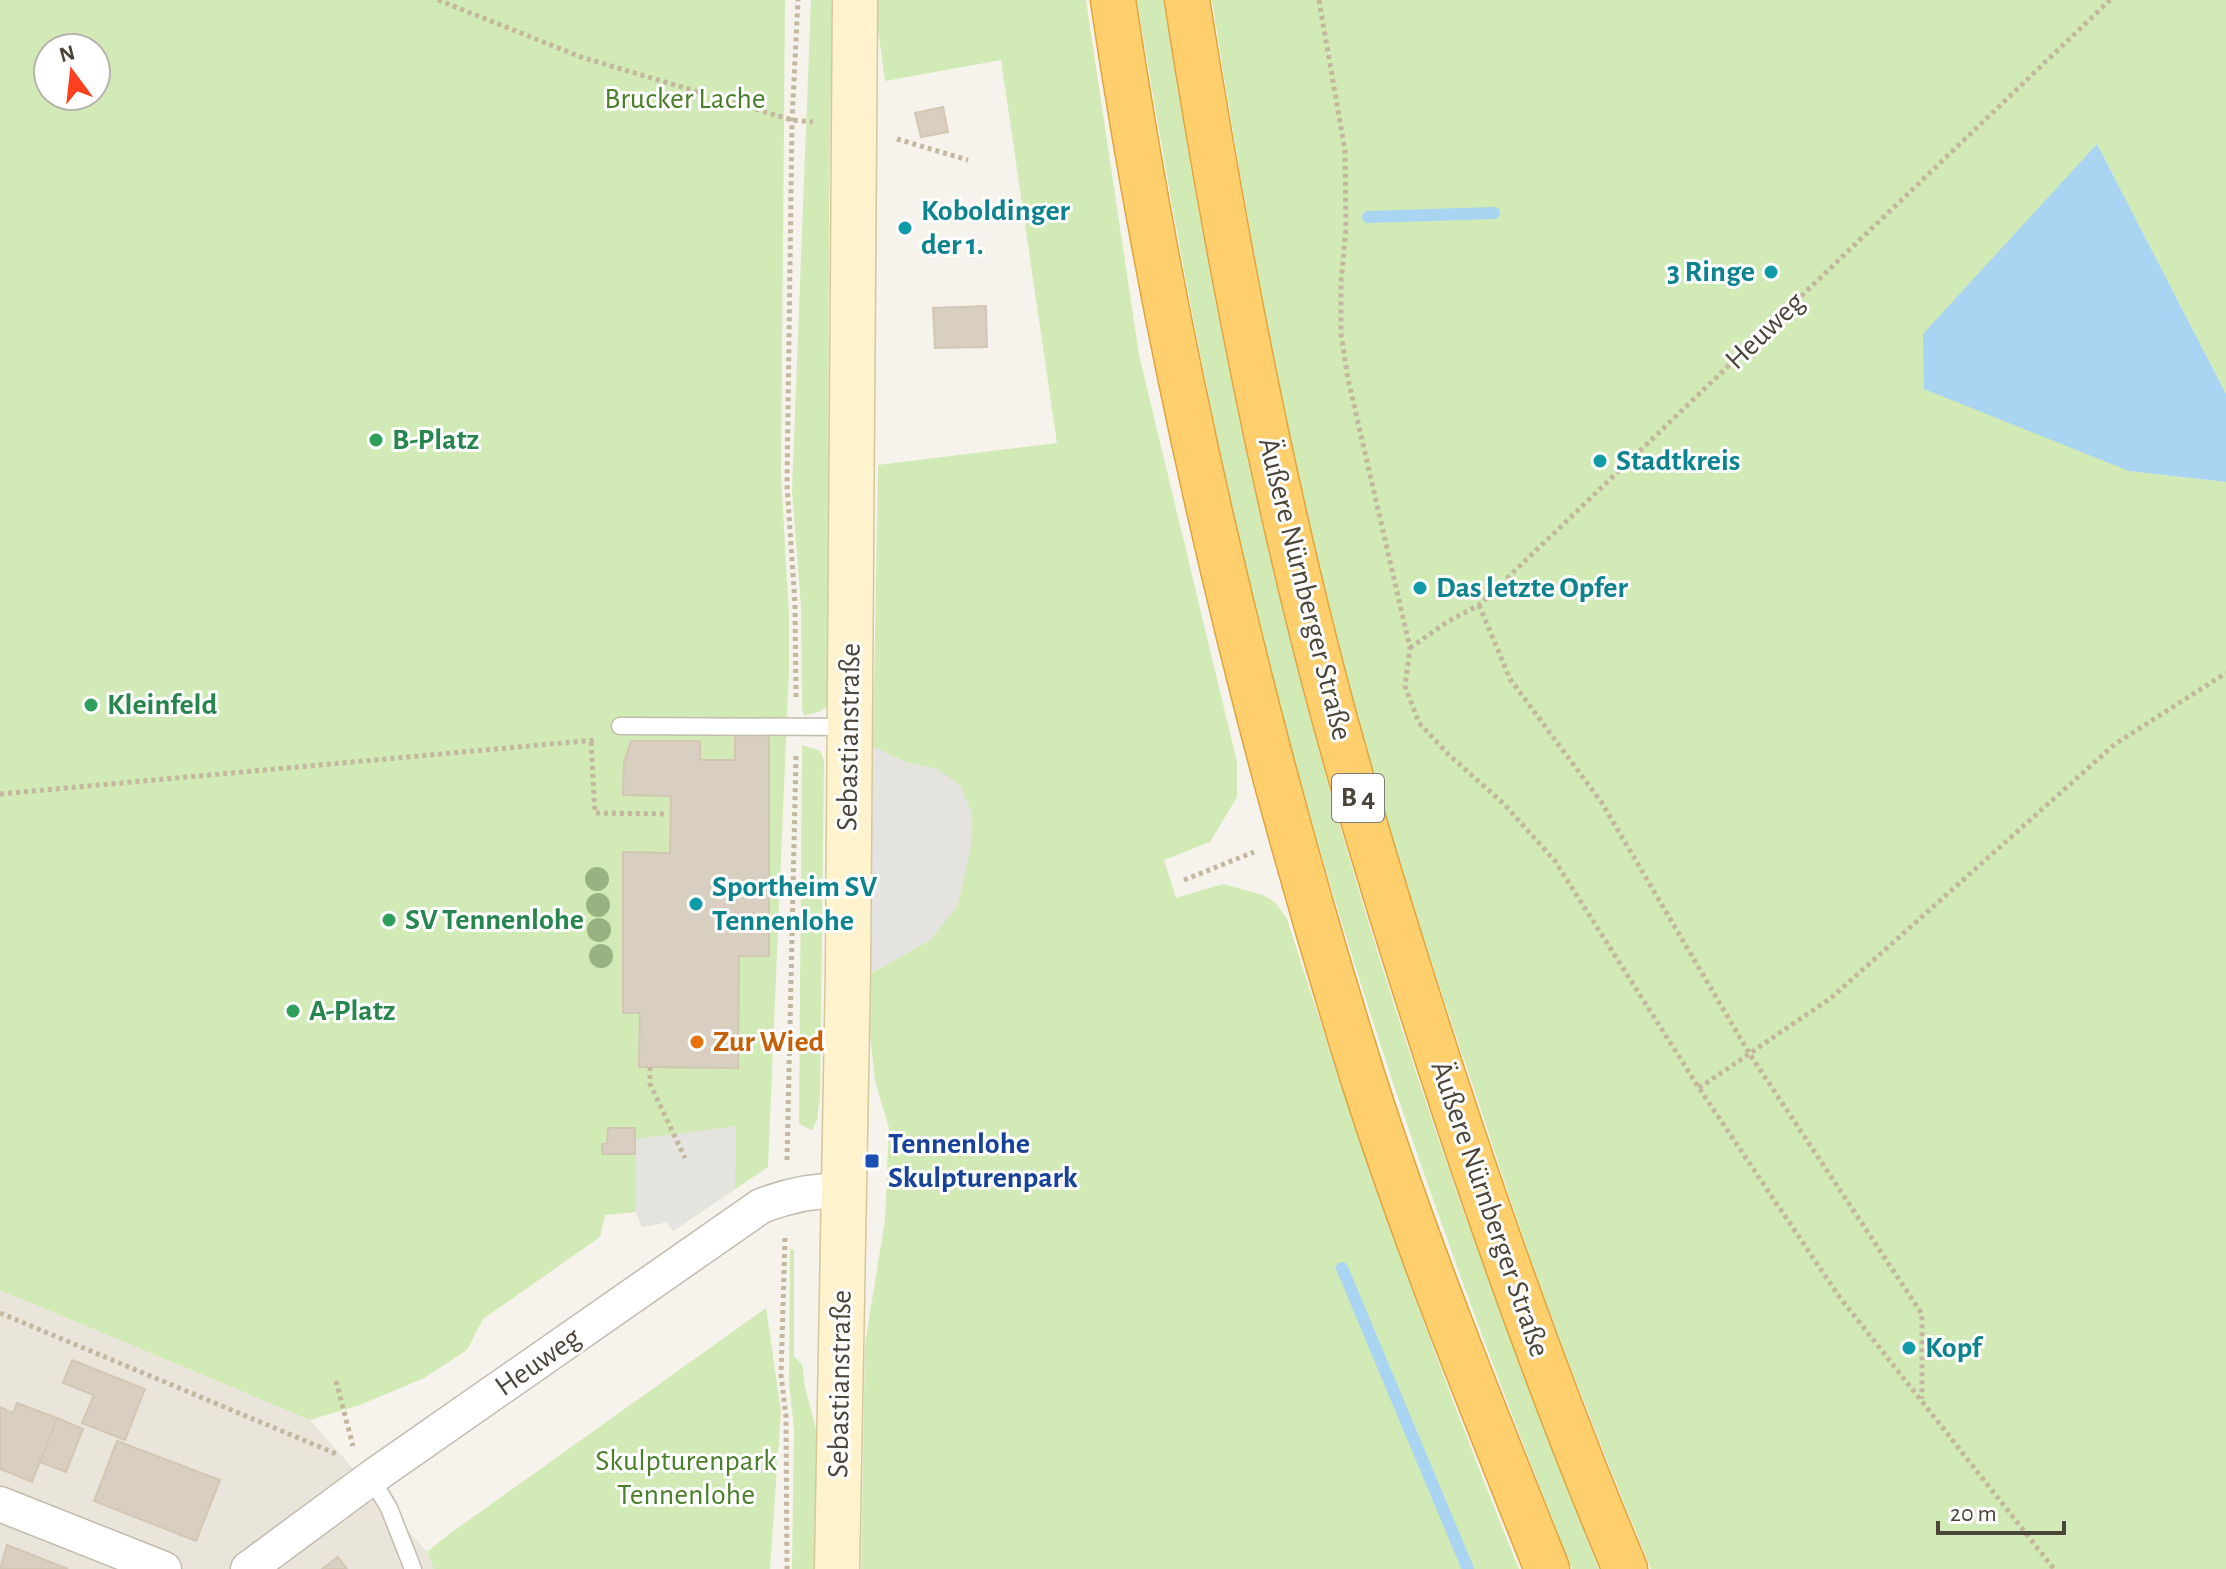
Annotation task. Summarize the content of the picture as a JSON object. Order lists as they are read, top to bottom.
{
  "streets": {
    "highway": ["Äußere Nürnberger Straße", "B 4"],
    "street": ["Heuweg", "Sebastianstraße"]
  },
  "crossings": [
    ["Heuweg", "Sebastianstraße"]
  ],
  "parks": ["Brucker Lache", "Skulpturenpark Tennenlohe"],
  "places": {
    "other": [
      "Koboldinger der 1.",
      "3 Ringe",
      "B-Platz",
      "Stadtkreis",
      "Das letzte Opfer",
      "Kleinfeld",
      "Sportheim SV Tennenlohe",
      "SV Tennenlohe",
      "A-Platz",
      "Zur Wied",
      "Kopf"
    ],
    "transit": ["Tennenlohe Skulpturenpark"]
  },
  "scale_bar": "20 m",
  "north": "top"
}
